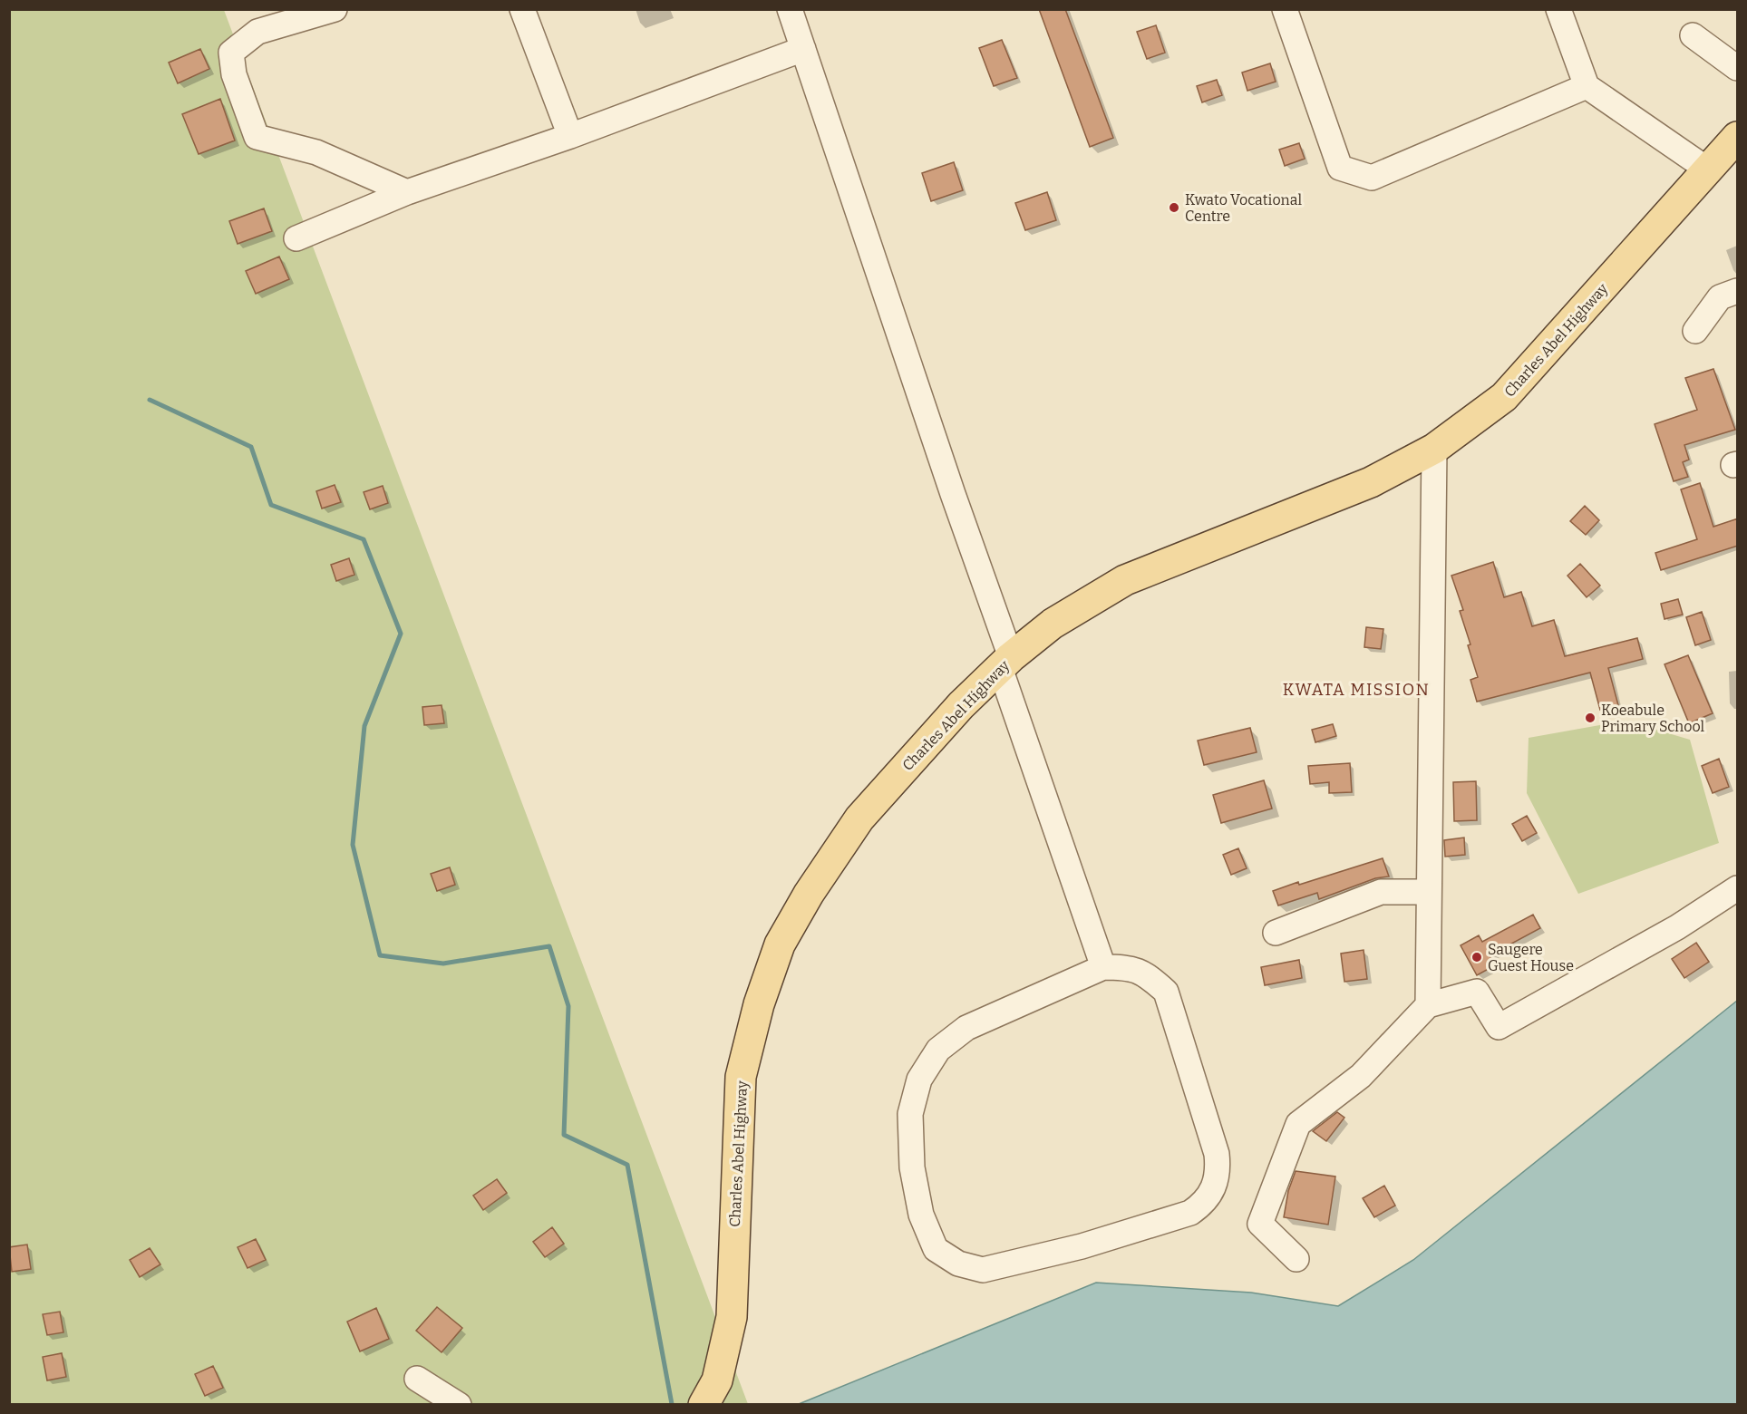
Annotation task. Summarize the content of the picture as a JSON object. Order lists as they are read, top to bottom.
{
  "streets": {
    "main road": ["Charles Abel Highway"]
  },
  "districts": ["KWATA MISSION"],
  "places": ["Kwato Vocational Centre", "Koeabule Primary School", "Saugere Guest House"]
}
